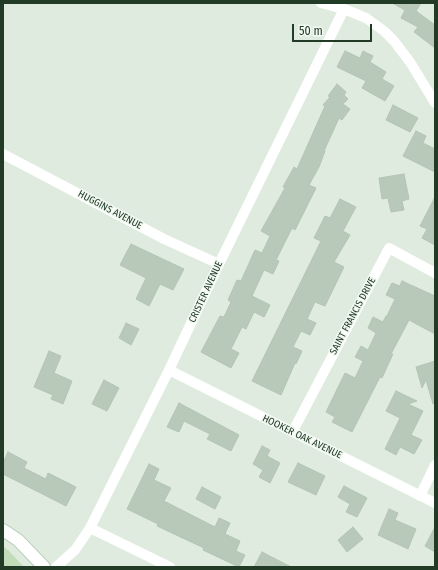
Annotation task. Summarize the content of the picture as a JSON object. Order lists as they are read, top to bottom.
{
  "streets": {
    "street": [
      "HUGGINS AVENUE",
      "CRISTER AVENUE",
      "SAINT FRANCIS DRIVE",
      "HOOKER OAK AVENUE"
    ]
  },
  "crossings": [
    ["HUGGINS AVENUE", "CRISTER AVENUE"],
    ["CRISTER AVENUE", "HOOKER OAK AVENUE"],
    ["SAINT FRANCIS DRIVE", "HOOKER OAK AVENUE"]
  ],
  "scale_bar": "50 m"
}
